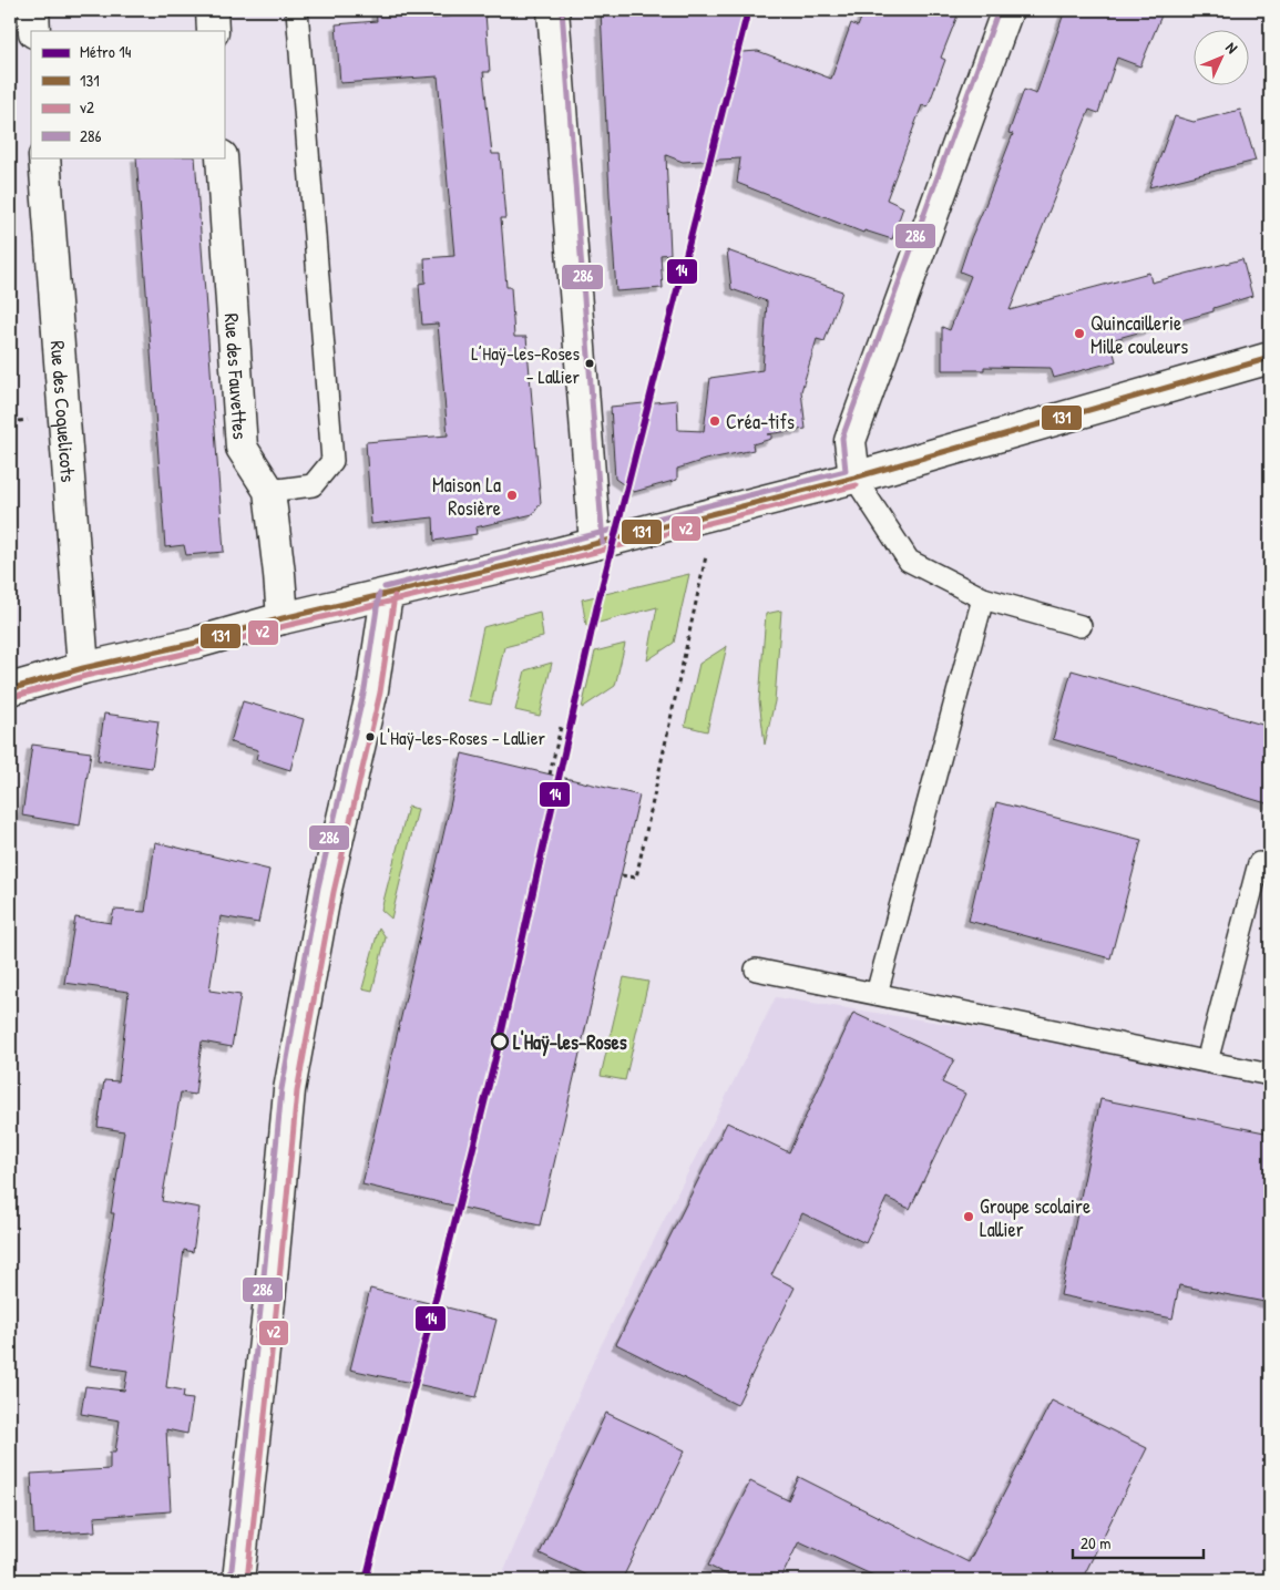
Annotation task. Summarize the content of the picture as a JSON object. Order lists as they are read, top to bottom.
{
  "streets": {
    "street": ["Rue des Fauvettes", "Rue des Coquelicots"]
  },
  "places": [
    "Quincaillerie Mille couleurs",
    "L’Haÿ-les-Roses - Lallier",
    "Créa-tifs",
    "Maison La Rosière",
    "L'Haÿ-les-Roses - Lallier",
    "L'Haÿ-les-Roses",
    "Groupe scolaire Lallier"
  ],
  "lines": [
    "metro line 14",
    "transit line 286",
    "transit line 131",
    "transit line v2"
  ],
  "legend": [
    "Métro 14",
    "131",
    "v2",
    "286"
  ],
  "scale_bar": "20 m",
  "north": "top right"
}
